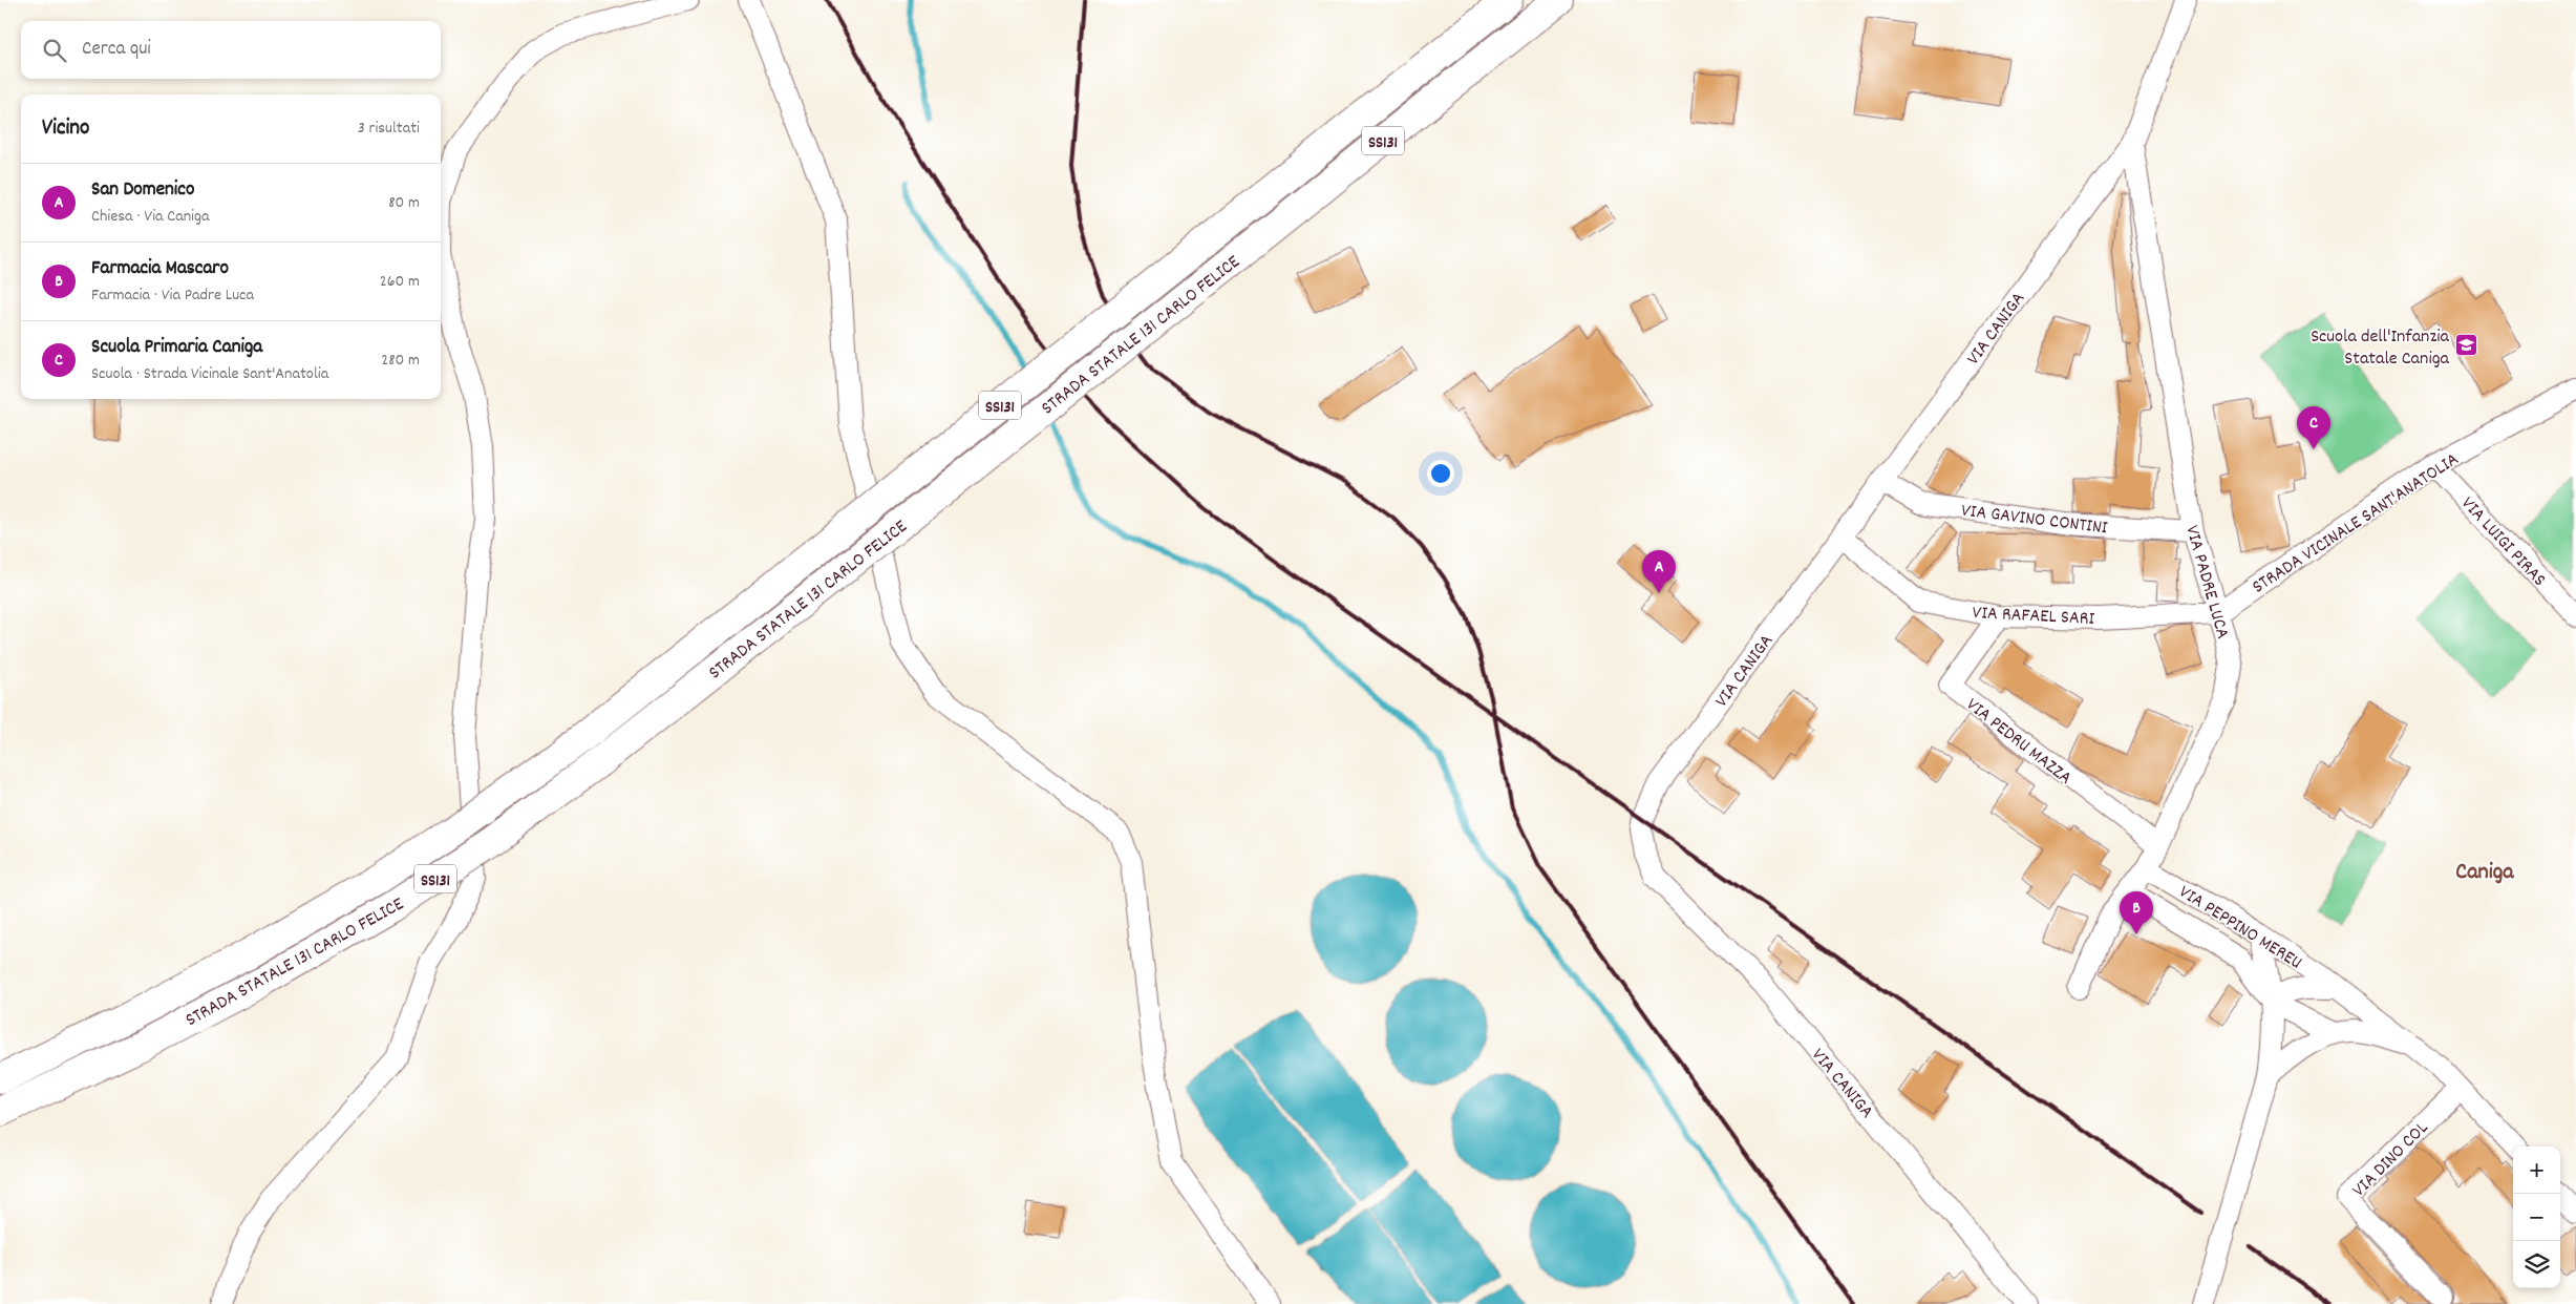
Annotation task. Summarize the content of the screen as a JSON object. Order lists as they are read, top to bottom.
{
  "streets": {
    "highway": ["SS131", "STRADA STATALE 131 CARLO FELICE"],
    "street": [
      "VIA CANIGA",
      "VIA GAVINO CONTINI",
      "STRADA VICINALE SANT'ANATOLIA",
      "VIA LUIGI PIRAS",
      "VIA PADRE LUCA",
      "VIA RAFAEL SARI",
      "VIA PEDRU MAZZA",
      "VIA PEPPINO MEREU",
      "VIA DINO COL"
    ]
  },
  "crossings": [
    ["VIA CANIGA", "VIA GAVINO CONTINI"],
    ["VIA CANIGA", "VIA PADRE LUCA"],
    ["VIA CANIGA", "VIA RAFAEL SARI"],
    ["VIA GAVINO CONTINI", "VIA PADRE LUCA"],
    ["STRADA VICINALE SANT'ANATOLIA", "VIA LUIGI PIRAS"],
    ["STRADA VICINALE SANT'ANATOLIA", "VIA PADRE LUCA"],
    ["STRADA VICINALE SANT'ANATOLIA", "VIA RAFAEL SARI"],
    ["VIA PADRE LUCA", "VIA RAFAEL SARI"],
    ["VIA PADRE LUCA", "VIA PEDRU MAZZA"],
    ["VIA PADRE LUCA", "VIA PEPPINO MEREU"],
    ["VIA RAFAEL SARI", "VIA PEDRU MAZZA"],
    ["VIA PEPPINO MEREU", "VIA DINO COL"]
  ],
  "districts": ["Caniga"],
  "places": {
    "school or university": ["Scuola dell'Infanzia Statale Caniga"]
  },
  "page": {
    "search": "Cerca qui",
    "heading": ["Vicino", "3 risultati"],
    "list": [
      {
        "mark": "A",
        "name": "San Domenico",
        "note": "Chiesa · Via Caniga",
        "value": "80 m"
      },
      {
        "mark": "B",
        "name": "Farmacia Mascaro",
        "note": "Farmacia · Via Padre Luca",
        "value": "260 m"
      },
      {
        "mark": "C",
        "name": "Scuola Primaria Caniga",
        "note": "Scuola · Strada Vicinale Sant'Anatolia",
        "value": "280 m"
      }
    ],
    "pins": ["C", "A", "B"],
    "map_buttons": ["+", "−"]
  }
}
